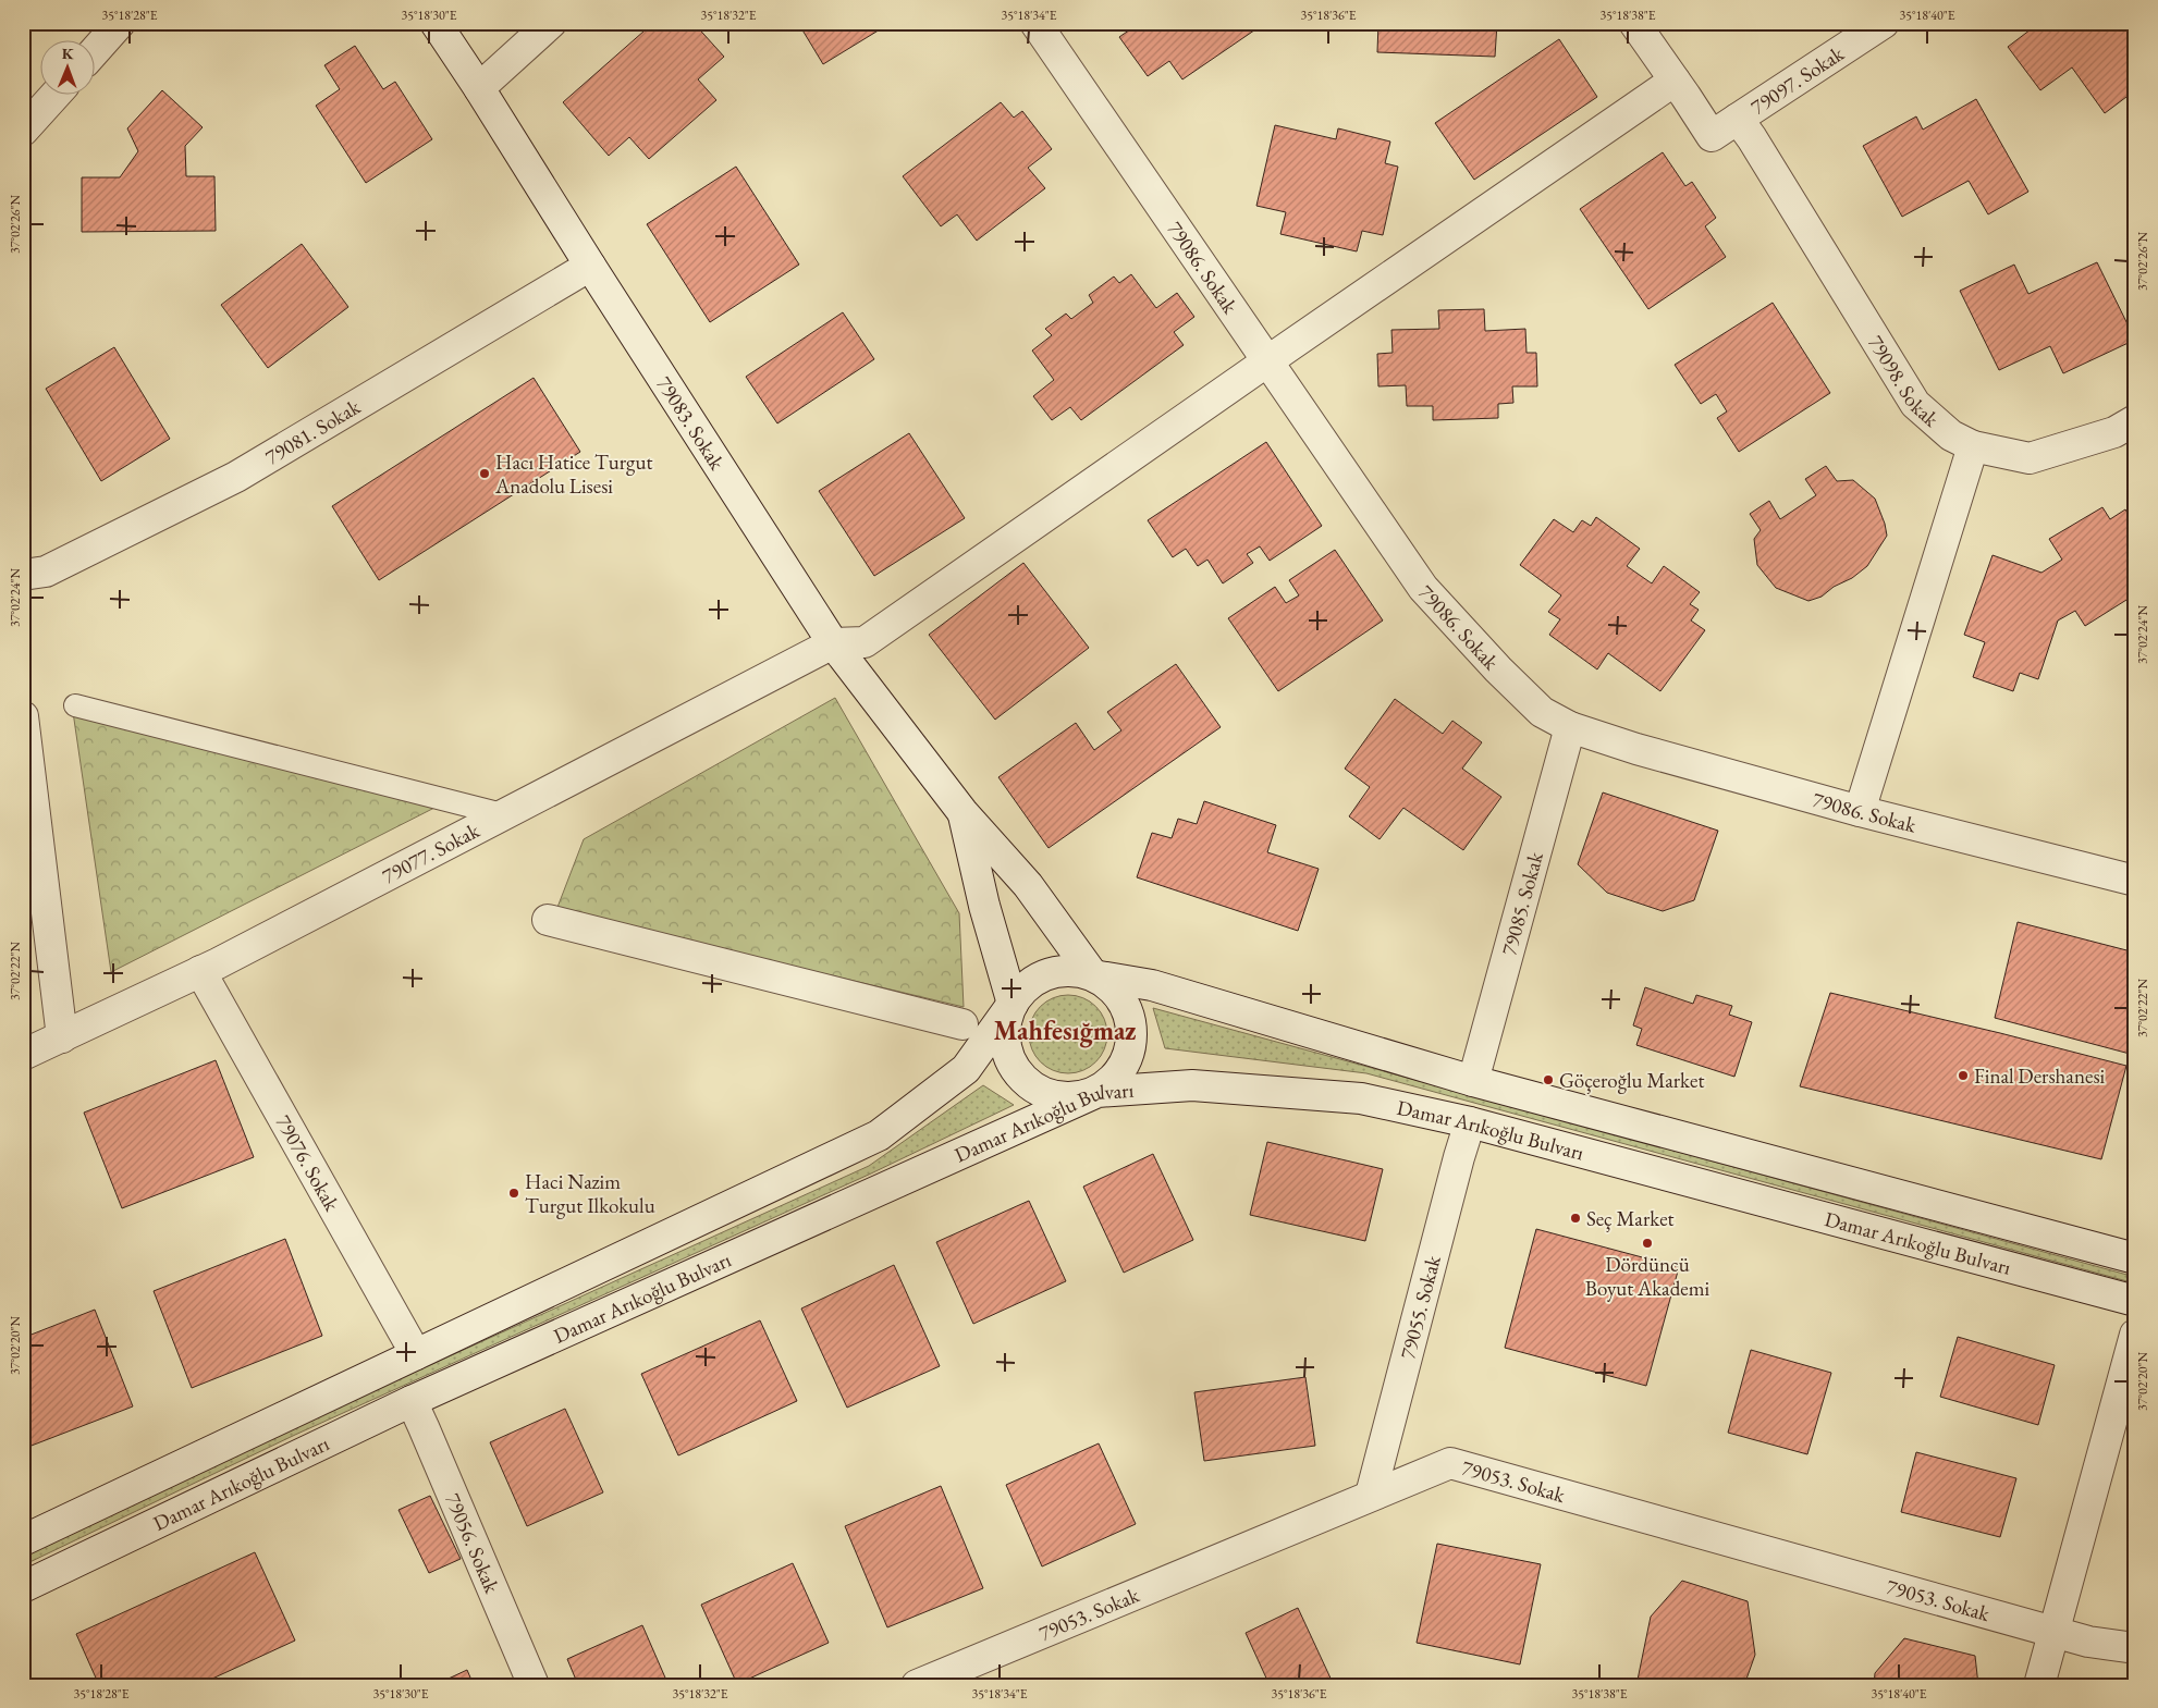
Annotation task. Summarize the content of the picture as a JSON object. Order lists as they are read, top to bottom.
{
  "streets": {
    "street": [
      "79097. Sokak",
      "79086. Sokak",
      "79098. Sokak",
      "79083. Sokak",
      "79081. Sokak",
      "79077. Sokak",
      "79085. Sokak",
      "Damar Arıkoğlu Bulvarı",
      "79076. Sokak",
      "79055. Sokak",
      "79053. Sokak",
      "79056. Sokak"
    ]
  },
  "crossings": [
    ["79097. Sokak", "79098. Sokak"],
    ["79086. Sokak", "79085. Sokak"],
    ["79083. Sokak", "79081. Sokak"],
    ["79083. Sokak", "79077. Sokak"],
    ["79083. Sokak", "Damar Arıkoğlu Bulvarı"],
    ["79077. Sokak", "79076. Sokak"],
    ["79085. Sokak", "Damar Arıkoğlu Bulvarı"],
    ["Damar Arıkoğlu Bulvarı", "79076. Sokak"],
    ["Damar Arıkoğlu Bulvarı", "79055. Sokak"],
    ["Damar Arıkoğlu Bulvarı", "79056. Sokak"],
    ["79055. Sokak", "79053. Sokak"]
  ],
  "districts": ["Mahfesığmaz"],
  "places": [
    "Hacı Hatice Turgut Anadolu Lisesi",
    "Final Dershanesi",
    "Göçeroğlu Market",
    "Haci Nazim Turgut Ilkokulu",
    "Seç Market",
    "Dördüncü Boyut Akademi"
  ],
  "north": "top",
  "coordinates": [
    "35°18'28\"E",
    "35°18'30\"E",
    "35°18'32\"E",
    "35°18'34\"E",
    "35°18'36\"E",
    "35°18'38\"E",
    "35°18'40\"E",
    "37°02'26\"N",
    "37°02'24\"N",
    "37°02'22\"N",
    "37°02'20\"N"
  ]
}
